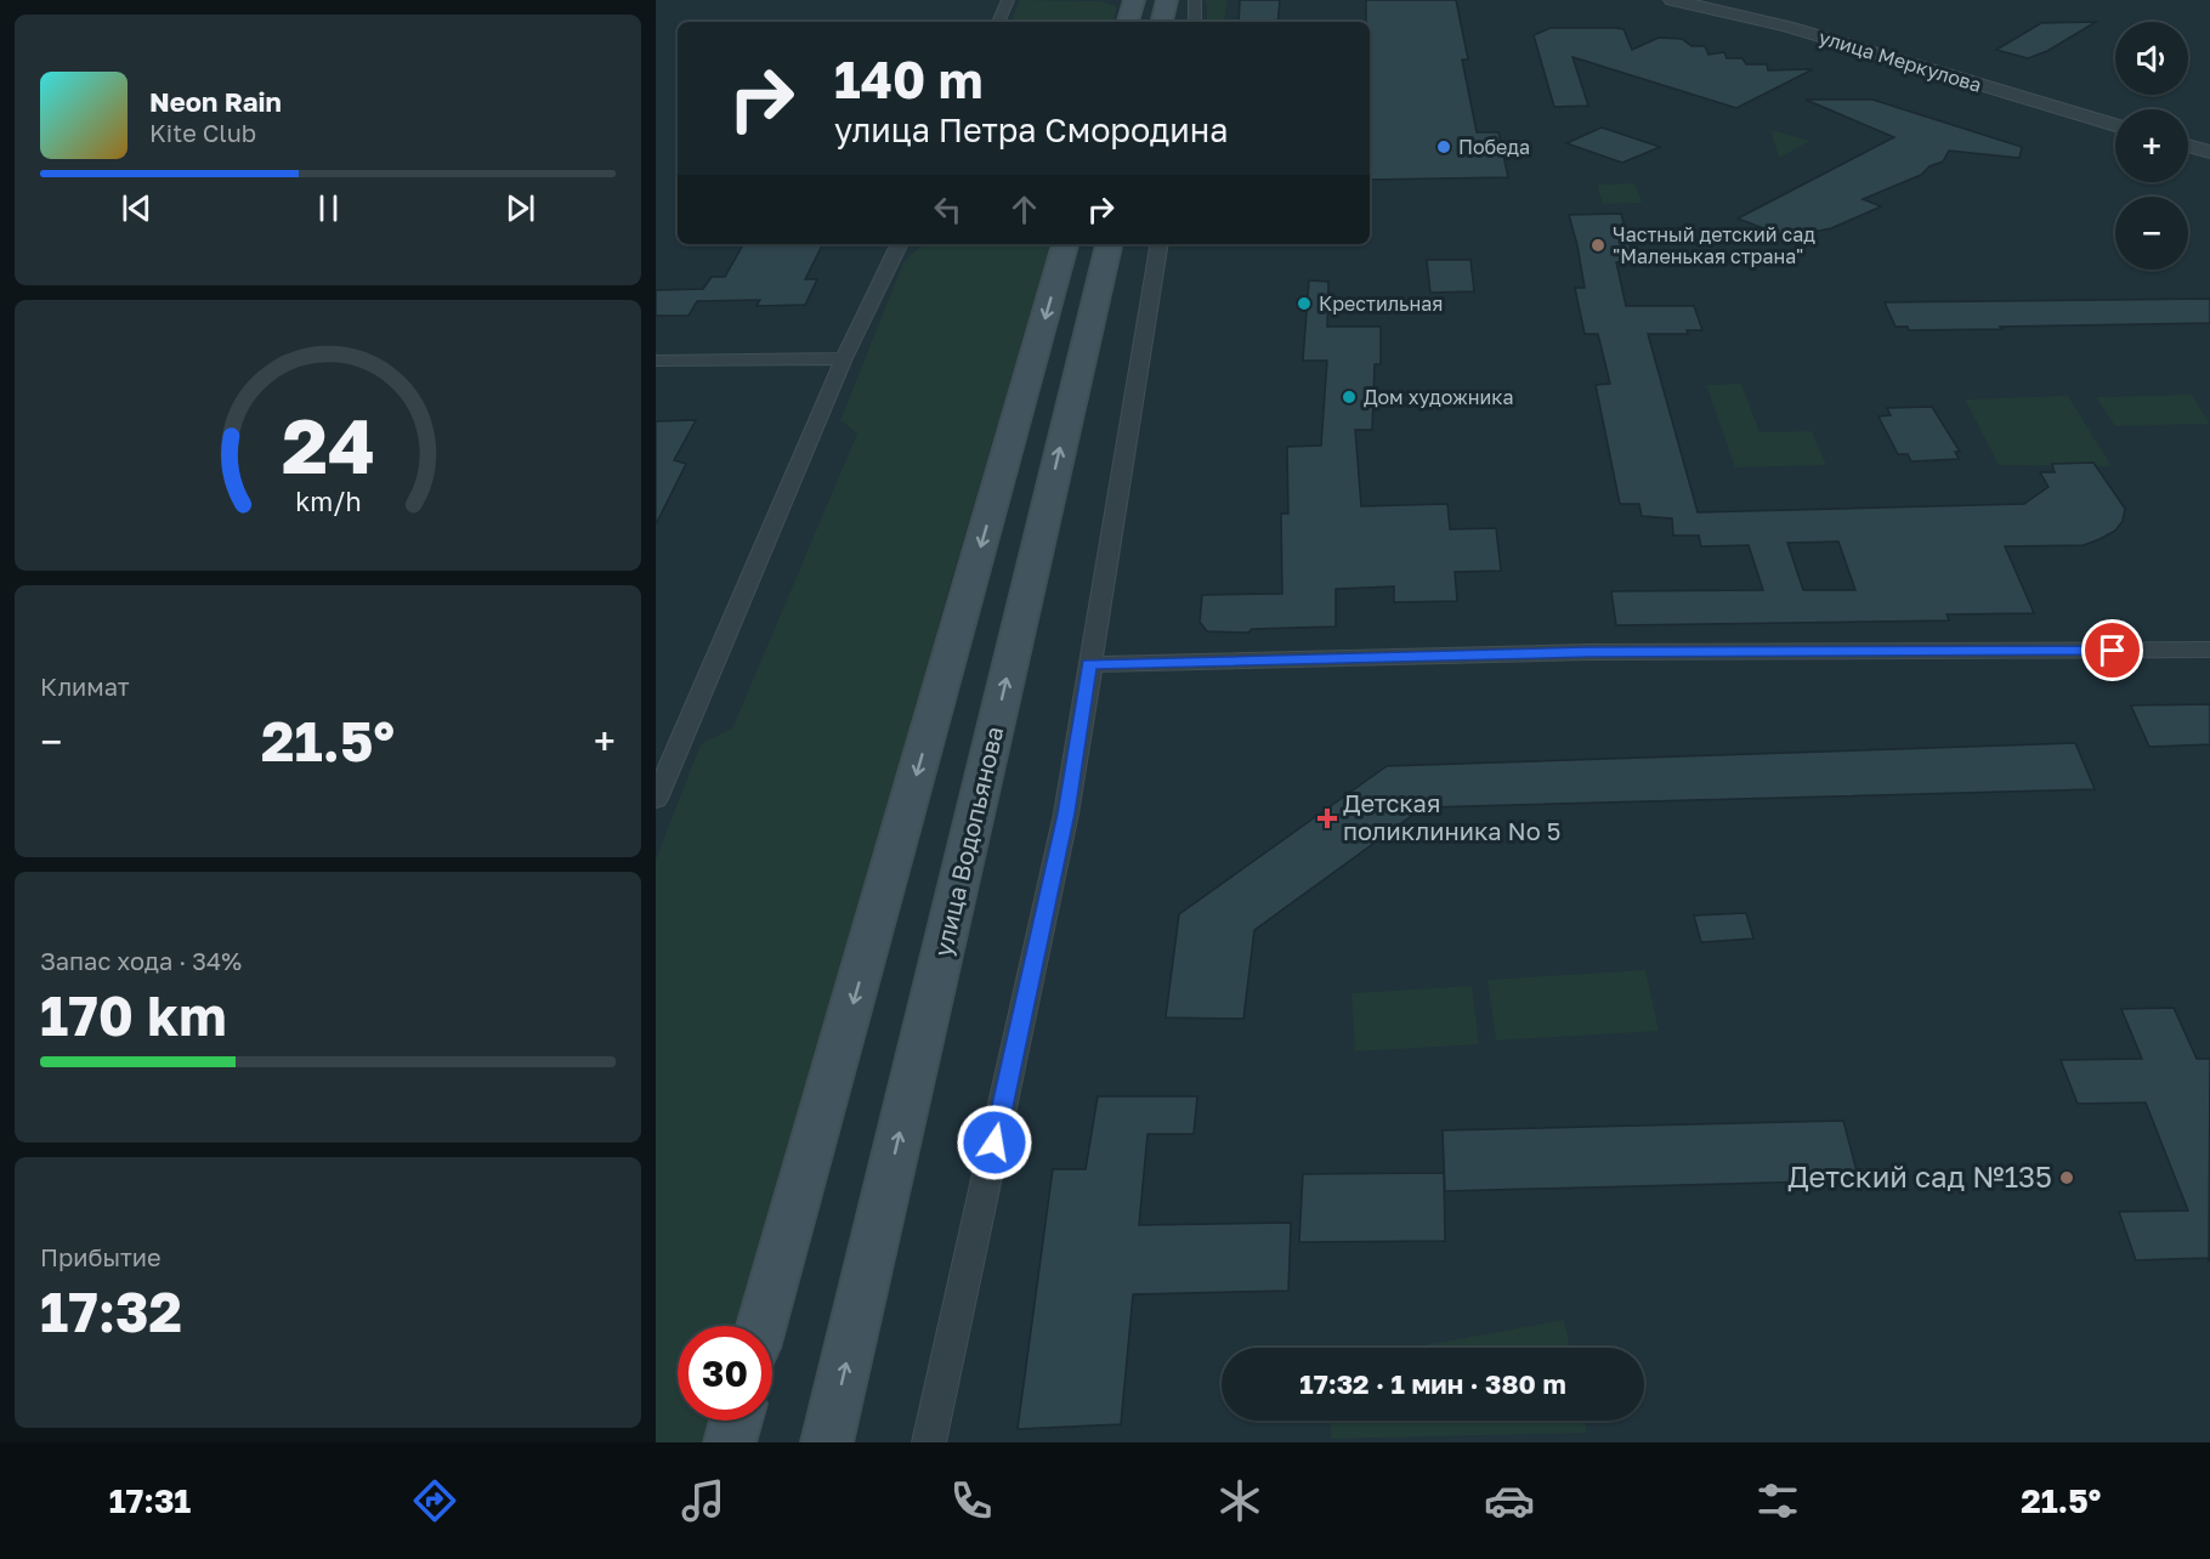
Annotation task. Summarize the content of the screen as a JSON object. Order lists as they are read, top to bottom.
{
  "streets": {
    "main road": ["улица Водопьянова"],
    "street": ["улица Меркулова"]
  },
  "places": {
    "other": [
      "Победа",
      "Частный детский сад \"Маленькая страна\"",
      "Крестильная",
      "Дом художника",
      "Детский сад №135"
    ],
    "health": ["Детская поликлиника No 5"]
  },
  "page": {
    "map_buttons": ["+", "−"],
    "turn": ["140 m", "улица Петра Смородина"],
    "song": ["Neon Rain", "Kite Club"],
    "tile": [
      "Климат",
      ["Запас хода · 34%", "170 km"],
      ["Прибытие", "17:32"]
    ],
    "heat": ["−", "21.5°", "+"],
    "limit": "30",
    "trip": "17:32 · 1 мин · 380 m",
    "tabs": ["17:31", "21.5°"],
    "gauge": ["24", "km/h"]
  }
}
